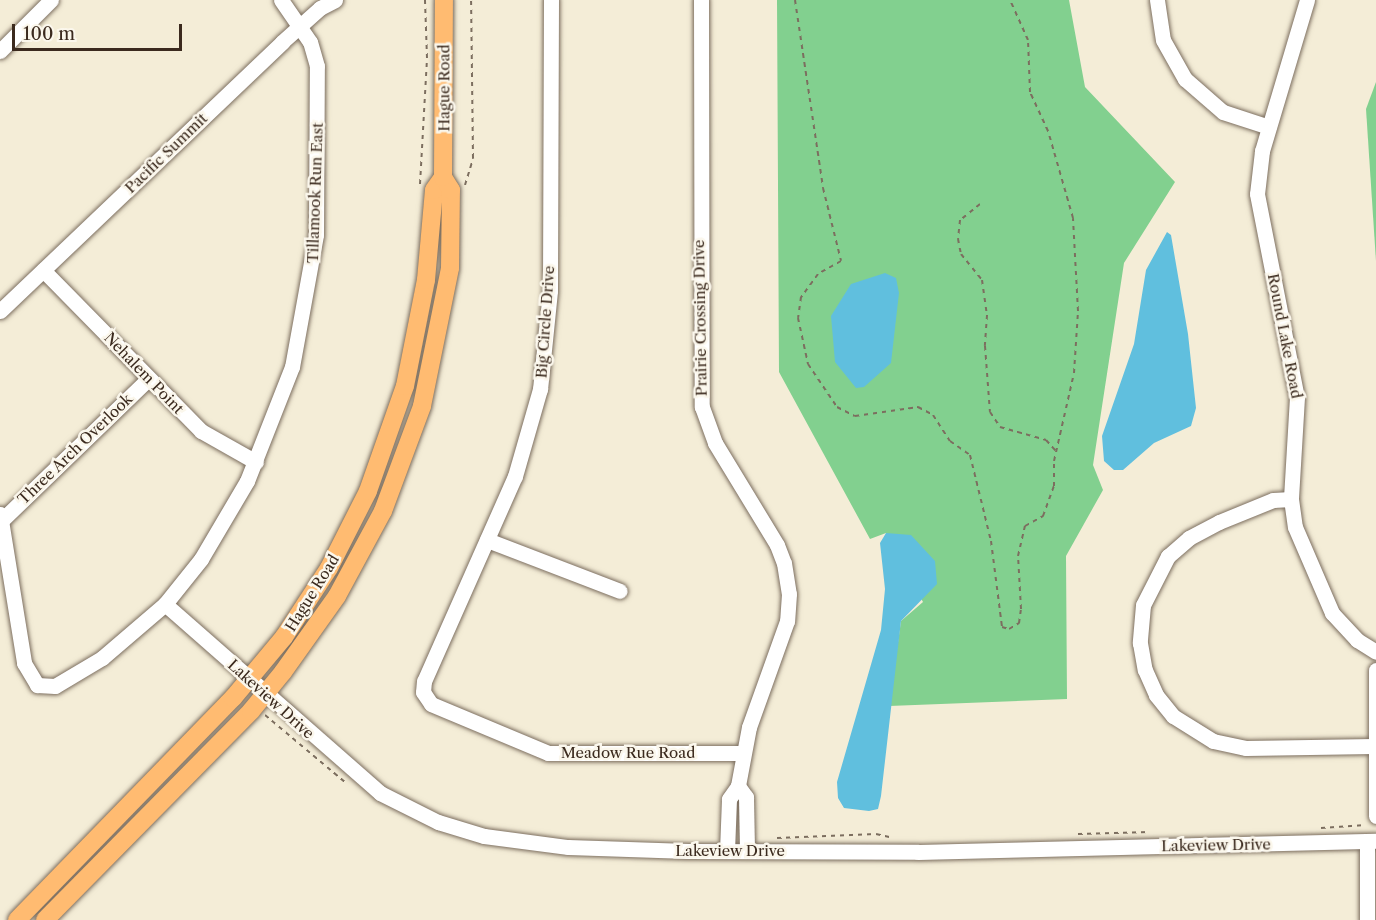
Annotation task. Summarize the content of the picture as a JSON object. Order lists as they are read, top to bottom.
{
  "streets": {
    "main road": ["Hague Road"],
    "street": [
      "Pacific Summit",
      "Tillamook Run East",
      "Prairie Crossing Drive",
      "Big Circle Drive",
      "Round Lake Road",
      "Nehalem Point",
      "Three Arch Overlook",
      "Lakeview Drive",
      "Meadow Rue Road"
    ]
  },
  "crossings": [
    ["Hague Road", "Lakeview Drive"],
    ["Pacific Summit", "Tillamook Run East"],
    ["Pacific Summit", "Nehalem Point"],
    ["Tillamook Run East", "Nehalem Point"],
    ["Tillamook Run East", "Three Arch Overlook"],
    ["Tillamook Run East", "Lakeview Drive"],
    ["Prairie Crossing Drive", "Lakeview Drive"],
    ["Prairie Crossing Drive", "Meadow Rue Road"],
    ["Big Circle Drive", "Meadow Rue Road"],
    ["Nehalem Point", "Three Arch Overlook"]
  ],
  "scale_bar": "100 m"
}
